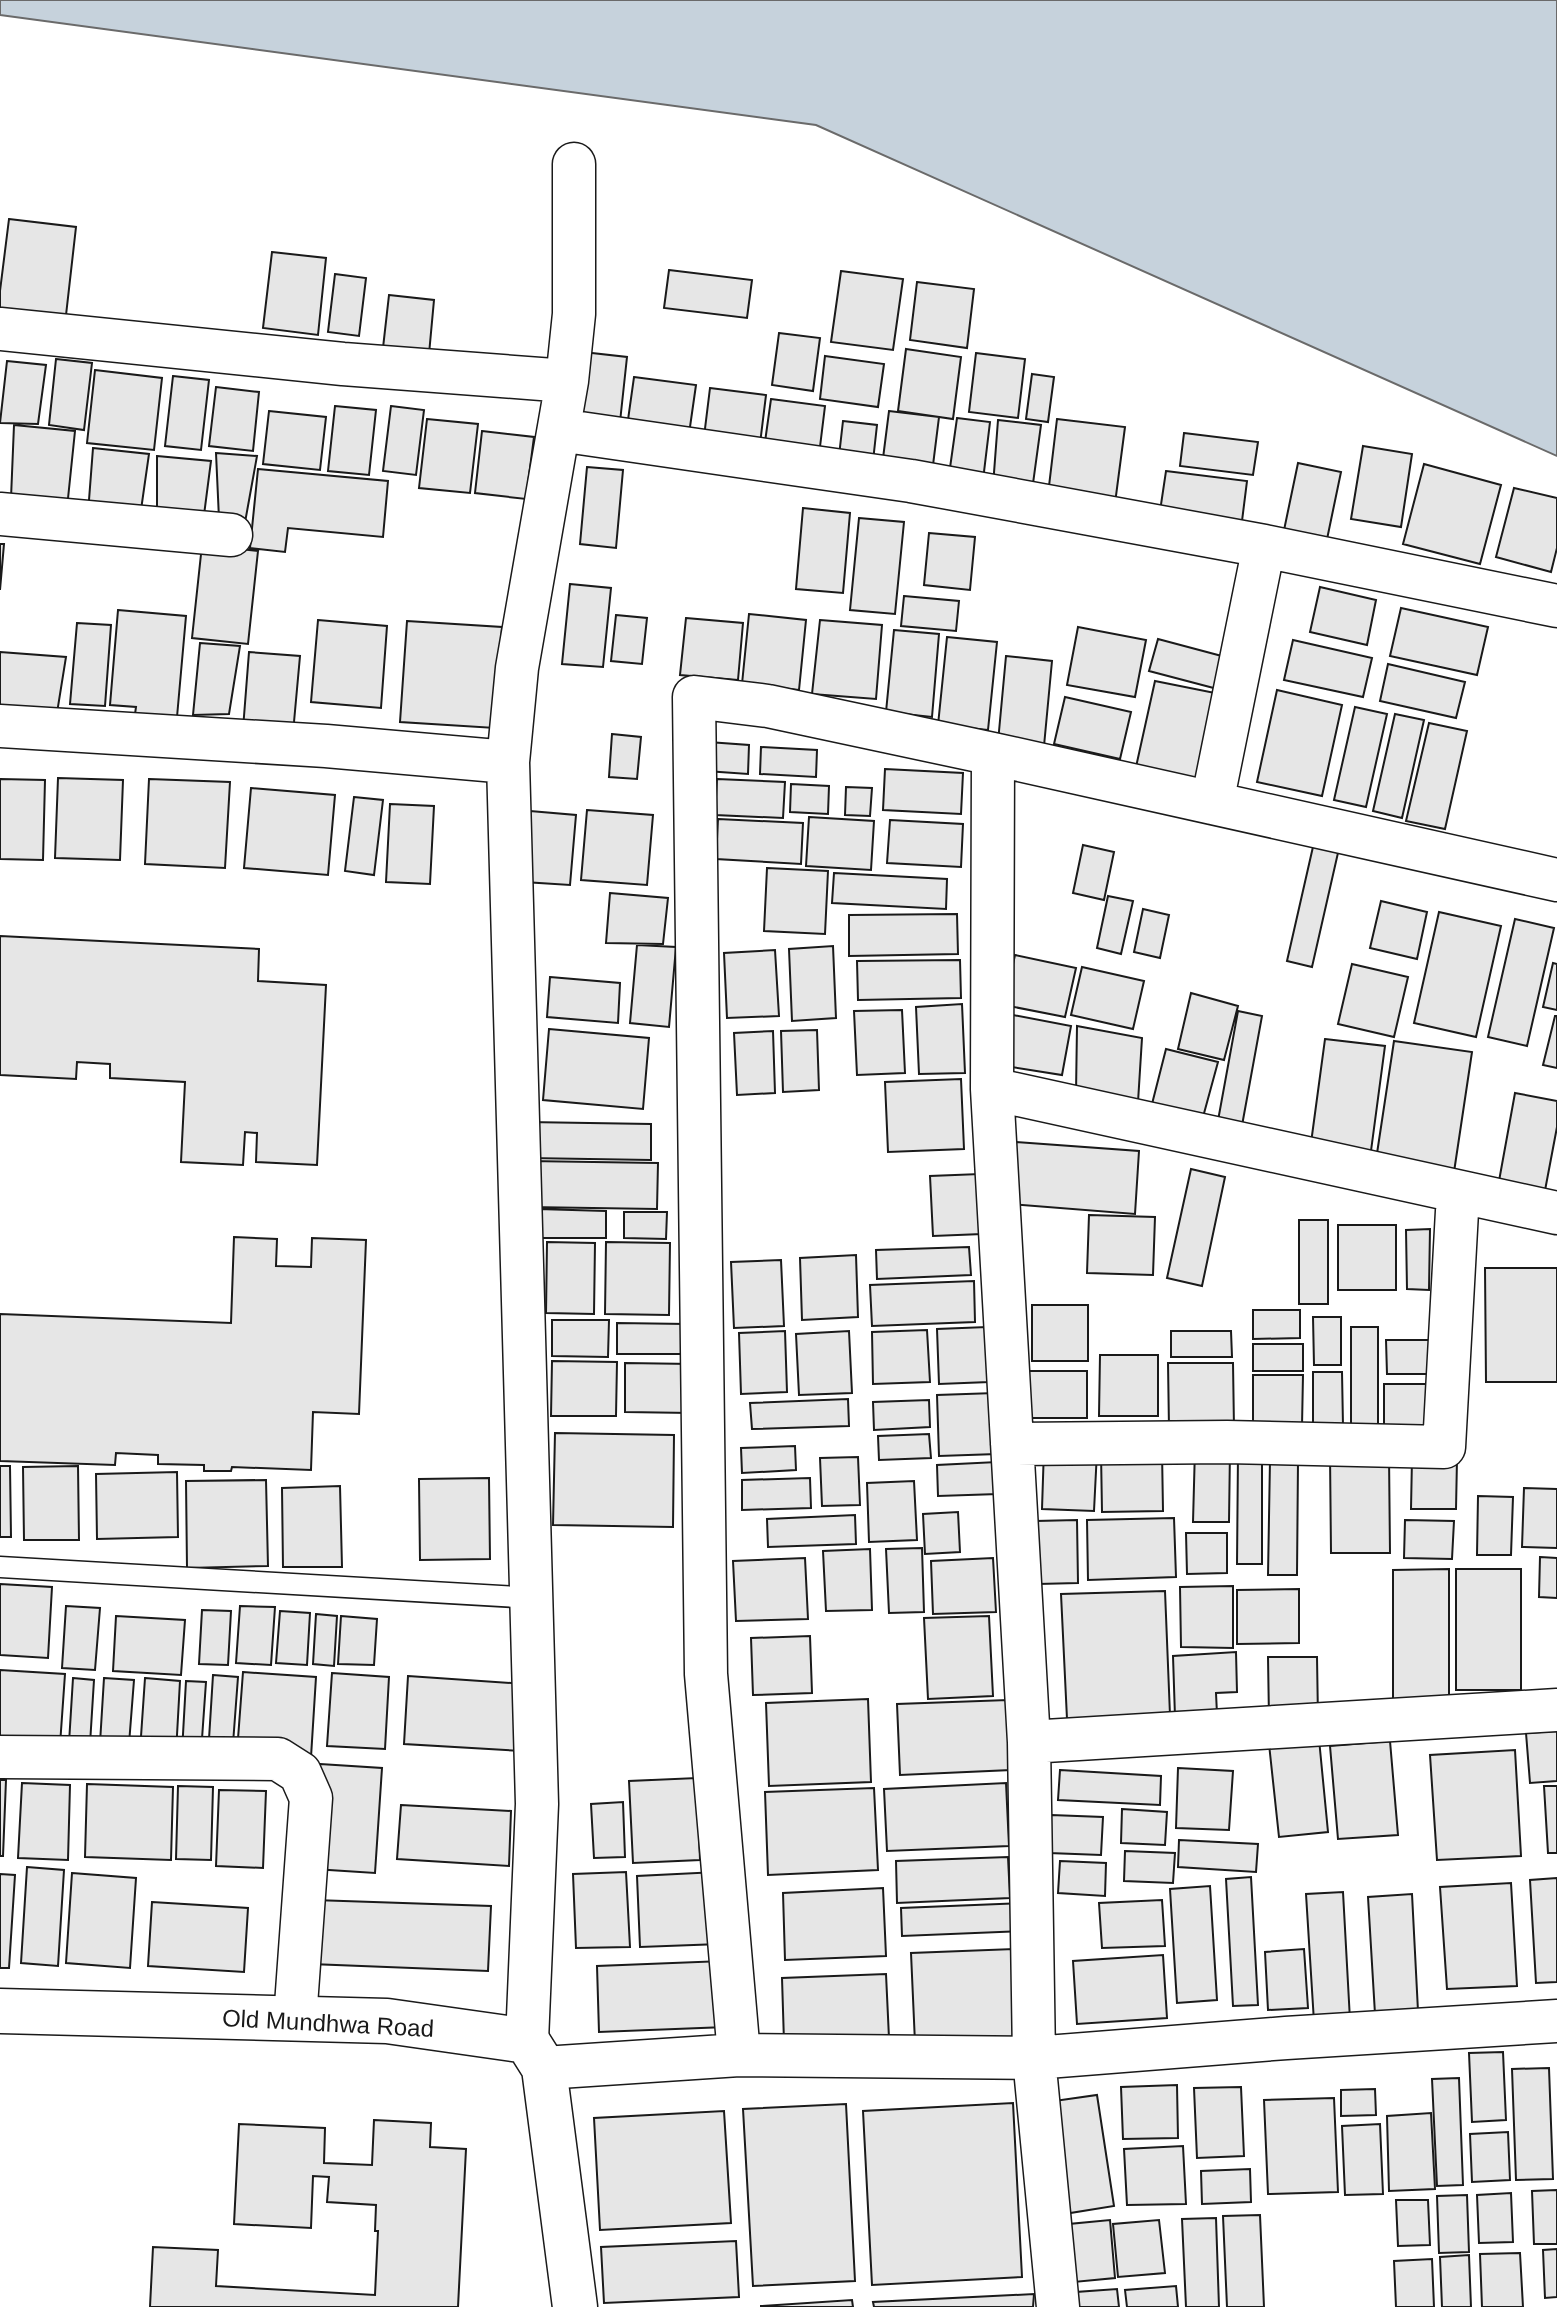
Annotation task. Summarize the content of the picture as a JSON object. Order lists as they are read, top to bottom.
{
  "streets": {
    "street": ["Old Mundhwa Road"]
  }
}
